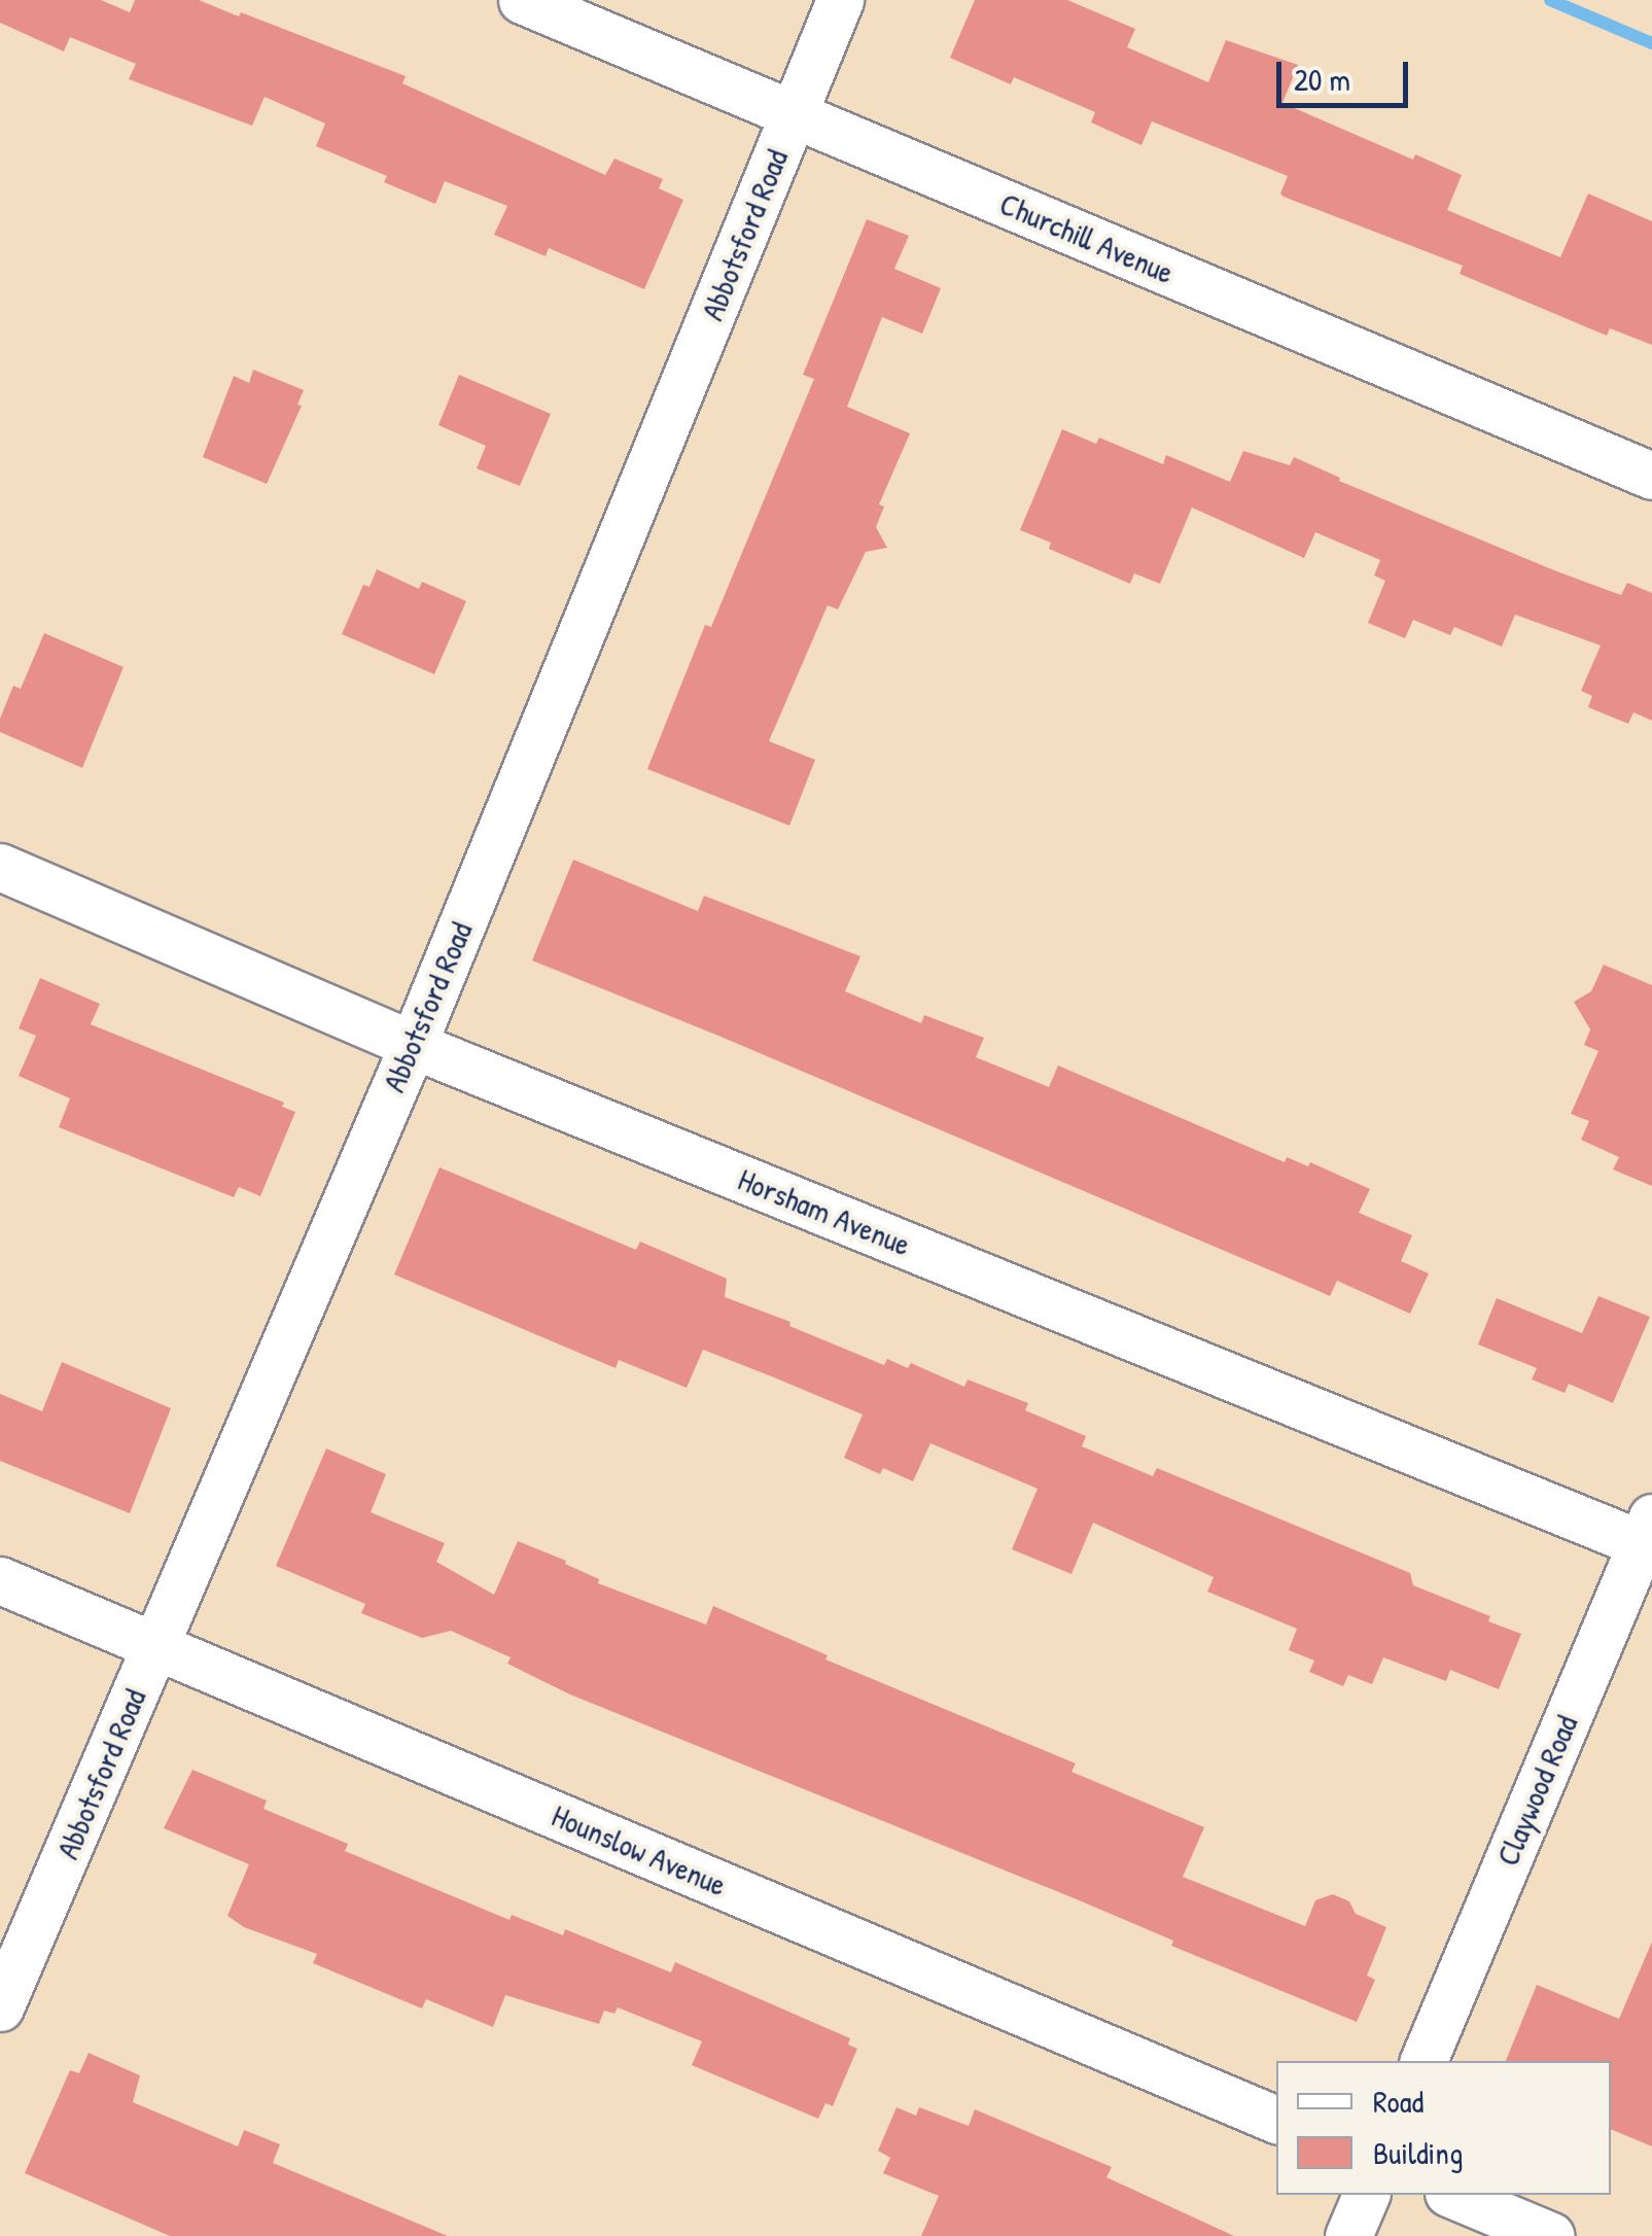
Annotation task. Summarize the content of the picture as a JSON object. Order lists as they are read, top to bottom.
{
  "streets": {
    "street": [
      "Abbotsford Road",
      "Churchill Avenue",
      "Horsham Avenue",
      "Claywood Road",
      "Hounslow Avenue"
    ]
  },
  "crossings": [
    ["Abbotsford Road", "Churchill Avenue"],
    ["Abbotsford Road", "Horsham Avenue"],
    ["Abbotsford Road", "Hounslow Avenue"],
    ["Horsham Avenue", "Claywood Road"]
  ],
  "legend": ["Road", "Building"],
  "scale_bar": "20 m"
}
